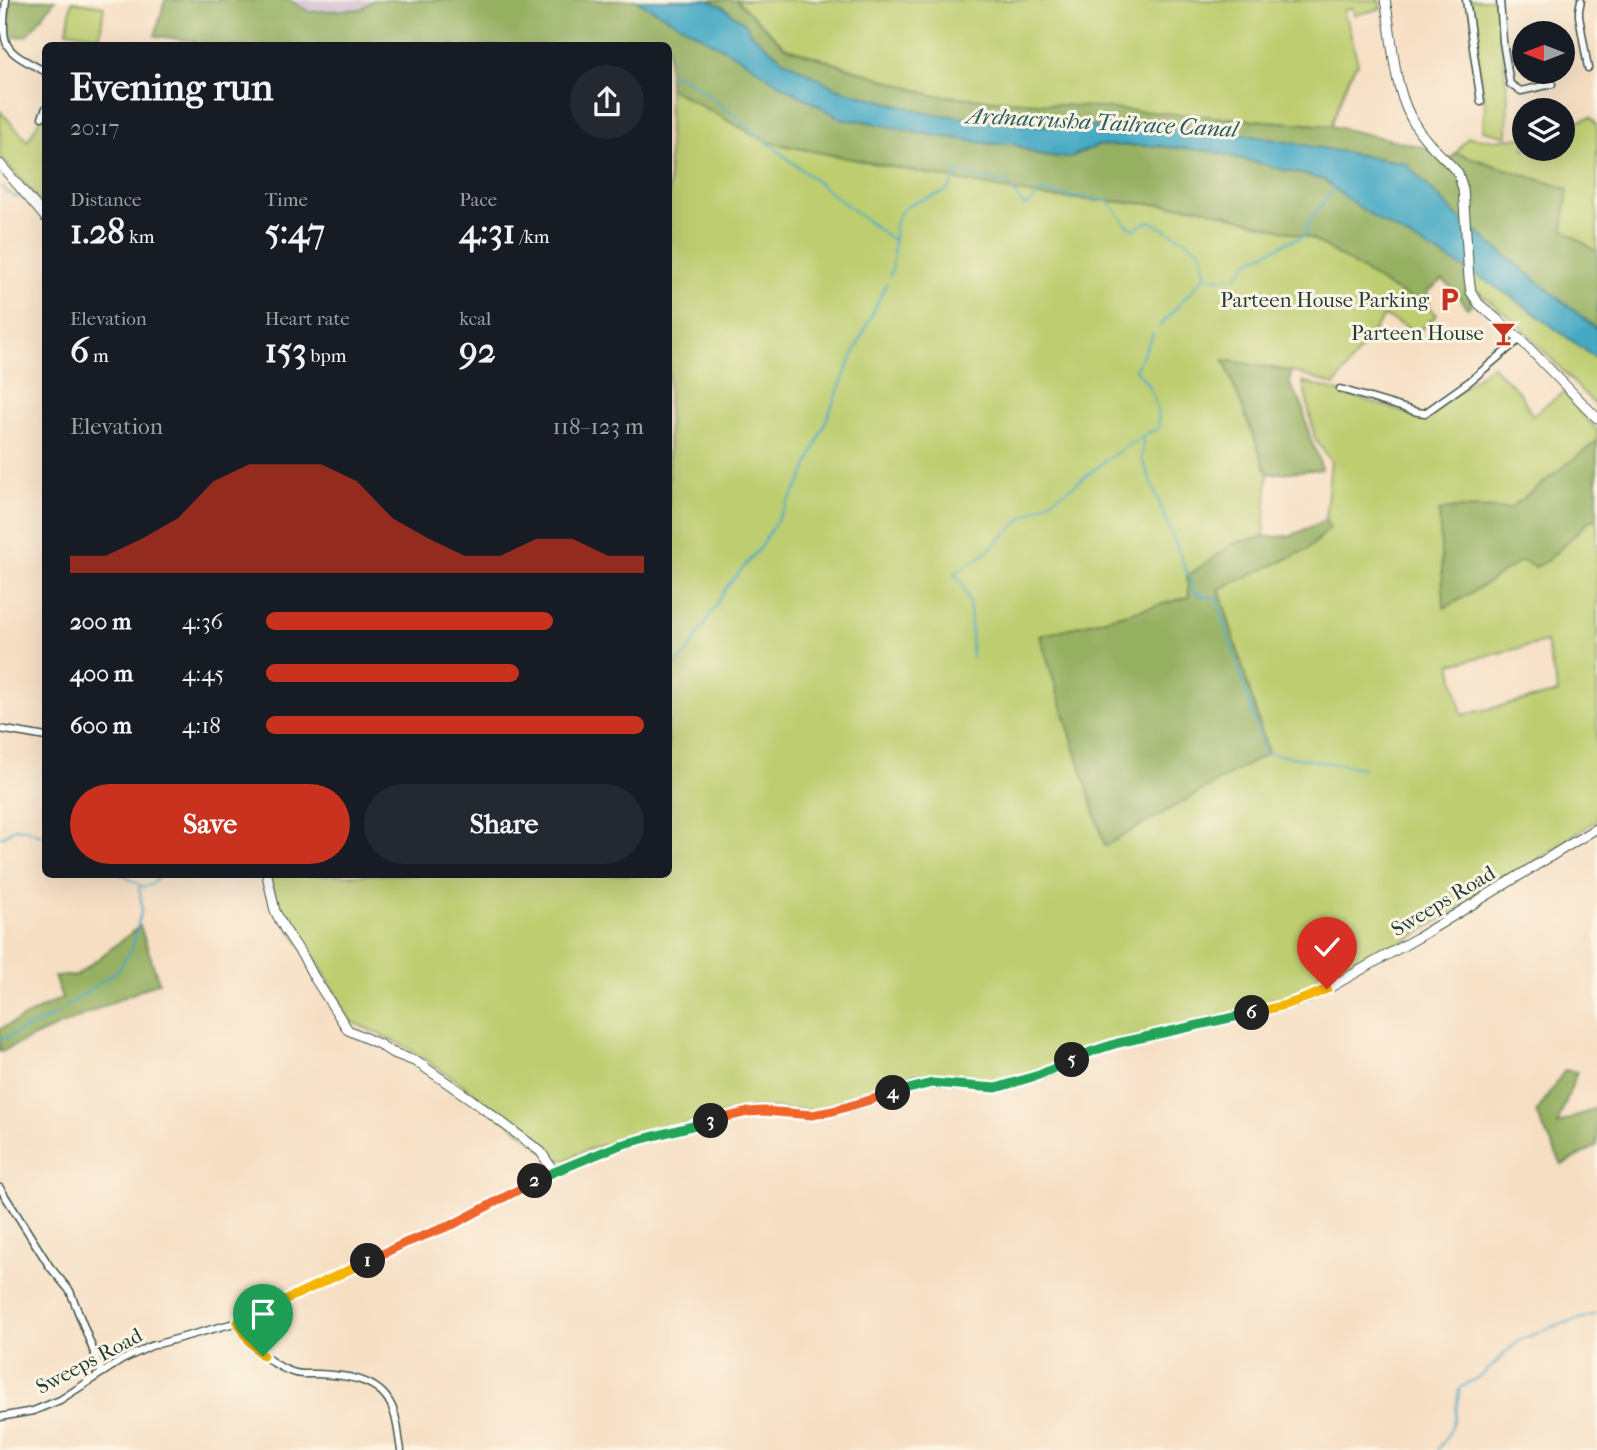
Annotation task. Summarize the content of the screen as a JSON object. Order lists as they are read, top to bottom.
{
  "streets": {
    "street": ["Sweeps Road"]
  },
  "water": ["Ardnacrusha Tailrace Canal"],
  "places": {
    "parking": ["Parteen House Parking"],
    "bar": ["Parteen House"]
  },
  "north": "left",
  "page": {
    "heading": ["Evening run", "20:17"],
    "stats": [
      ["Distance", "1.28 km"],
      ["Time", "5:47"],
      ["Pace", "4:31 /km"],
      ["Elevation", "6 m"],
      ["Heart rate", "153 bpm"],
      ["kcal", "92"]
    ],
    "chart": ["Elevation", "118–123 m"],
    "list": [
      {
        "name": "200 m",
        "note": "4:36"
      },
      {
        "name": "400 m",
        "note": "4:45"
      },
      {
        "name": "600 m",
        "note": "4:18"
      }
    ],
    "buttons": ["Save", "Share"],
    "pins": [
      "6",
      "5",
      "4",
      "3",
      "2",
      "1"
    ]
  }
}
